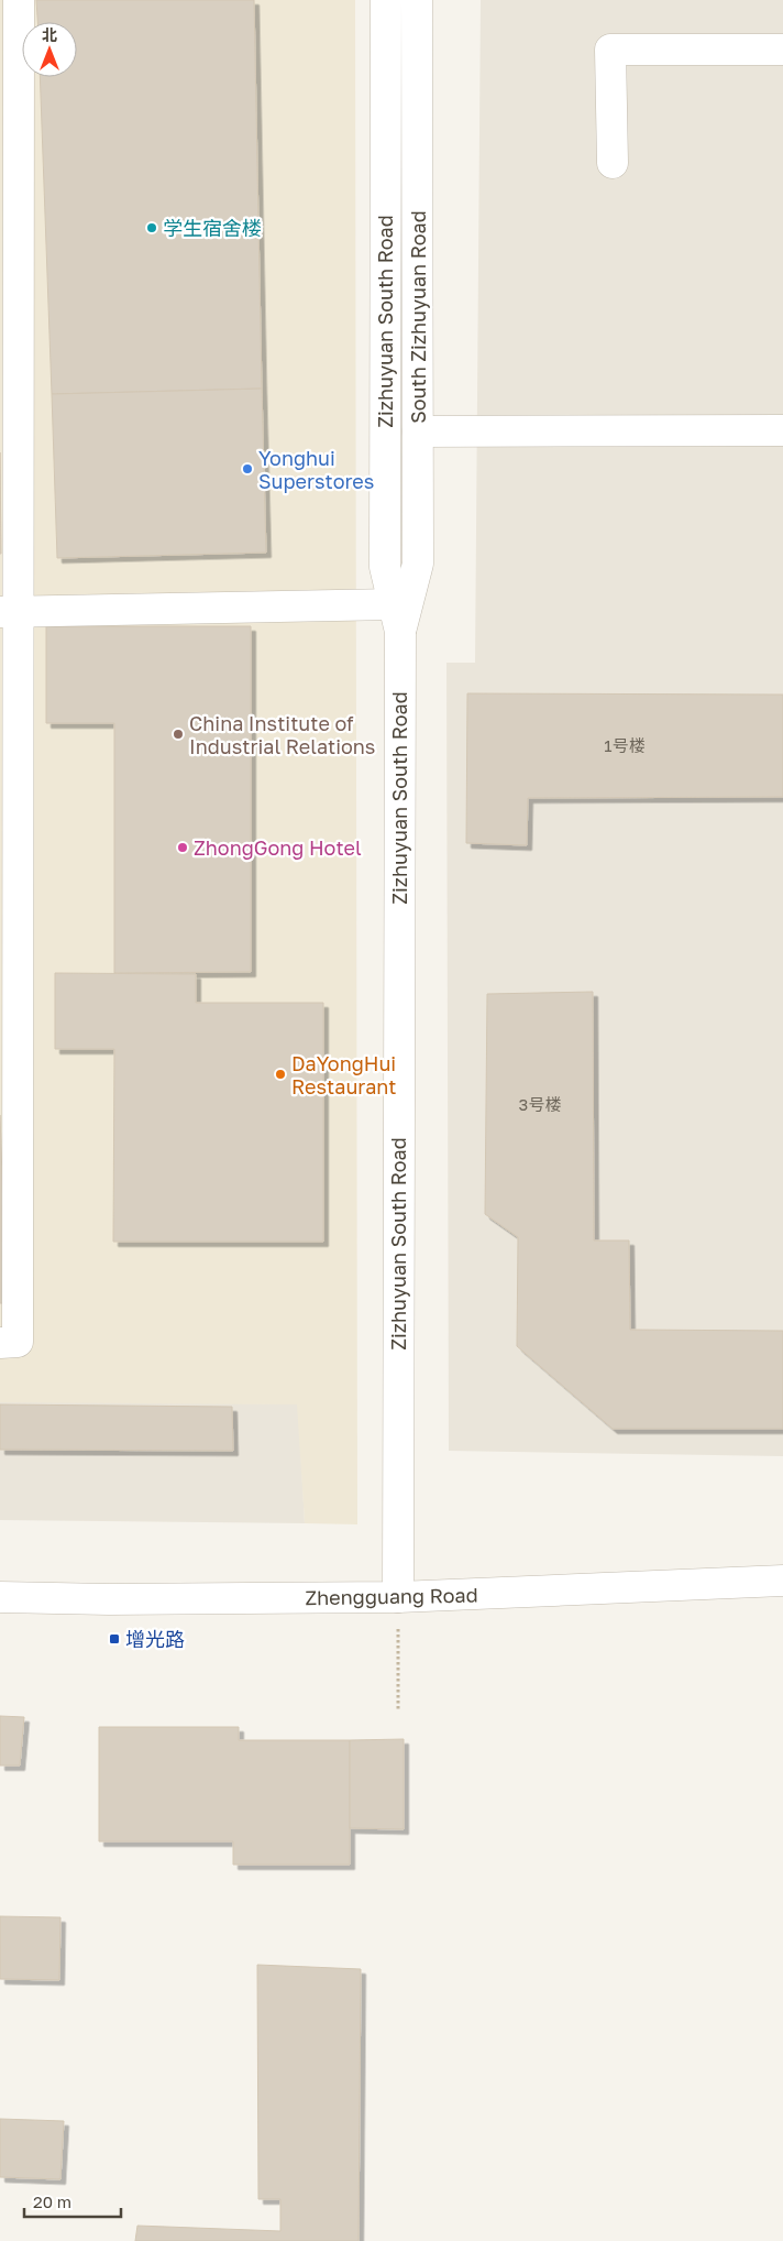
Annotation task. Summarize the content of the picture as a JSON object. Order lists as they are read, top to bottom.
{
  "streets": {
    "street": ["South Zizhuyuan Road", "Zizhuyuan South Road", "Zhengguang Road"]
  },
  "crossings": [
    ["South Zizhuyuan Road", "Zizhuyuan South Road"],
    ["Zizhuyuan South Road", "Zhengguang Road"]
  ],
  "places": {
    "other": [
      "学生宿舍楼",
      "Yonghui Superstores",
      "China Institute of Industrial Relations",
      "ZhongGong Hotel",
      "DaYongHui Restaurant"
    ],
    "transit": ["增光路"]
  },
  "house_numbers": ["1号楼", "3号楼"],
  "scale_bar": "20 m",
  "north": "top"
}
